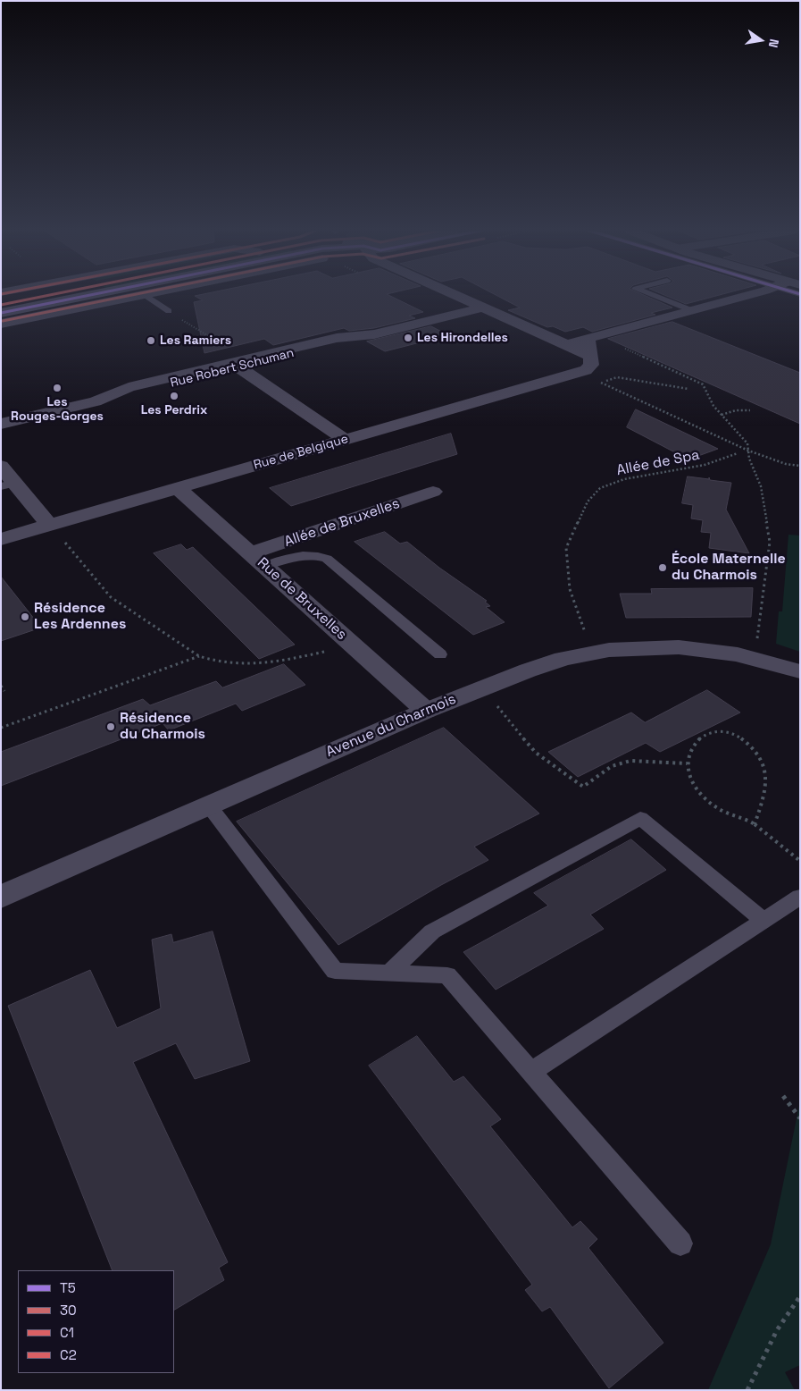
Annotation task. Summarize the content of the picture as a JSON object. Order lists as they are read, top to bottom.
{
  "streets": {
    "street": [
      "Rue Robert Schuman",
      "Rue de Belgique",
      "Allée de Bruxelles",
      "Rue de Bruxelles",
      "Avenue du Charmois"
    ],
    "path": ["Allée de Spa"]
  },
  "crossings": [
    ["Rue de Belgique", "Rue de Bruxelles"],
    ["Allée de Spa", "Avenue du Charmois"],
    ["Allée de Bruxelles", "Rue de Bruxelles"],
    ["Rue de Bruxelles", "Avenue du Charmois"]
  ],
  "places": [
    "Les Hirondelles",
    "Les Ramiers",
    "Les Rouges-Gorges",
    "Les Perdrix",
    "École Maternelle du Charmois",
    "Résidence Les Ardennes",
    "Résidence du Charmois"
  ],
  "lines": ["transit line T5", "transit line 30", "transit line C1"],
  "legend": [
    "T5",
    "30",
    "C1",
    "C2"
  ],
  "north": "right"
}
